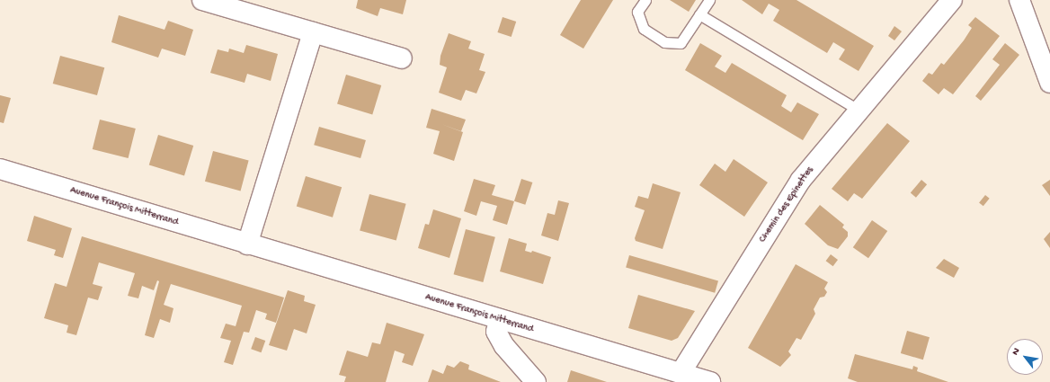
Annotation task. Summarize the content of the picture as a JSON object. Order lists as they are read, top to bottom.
{
  "streets": {
    "street": ["Chemin des Epinettes", "Avenue François Mitterrand"]
  },
  "crossings": [
    ["Chemin des Epinettes", "Avenue François Mitterrand"]
  ],
  "north": "top left"
}
